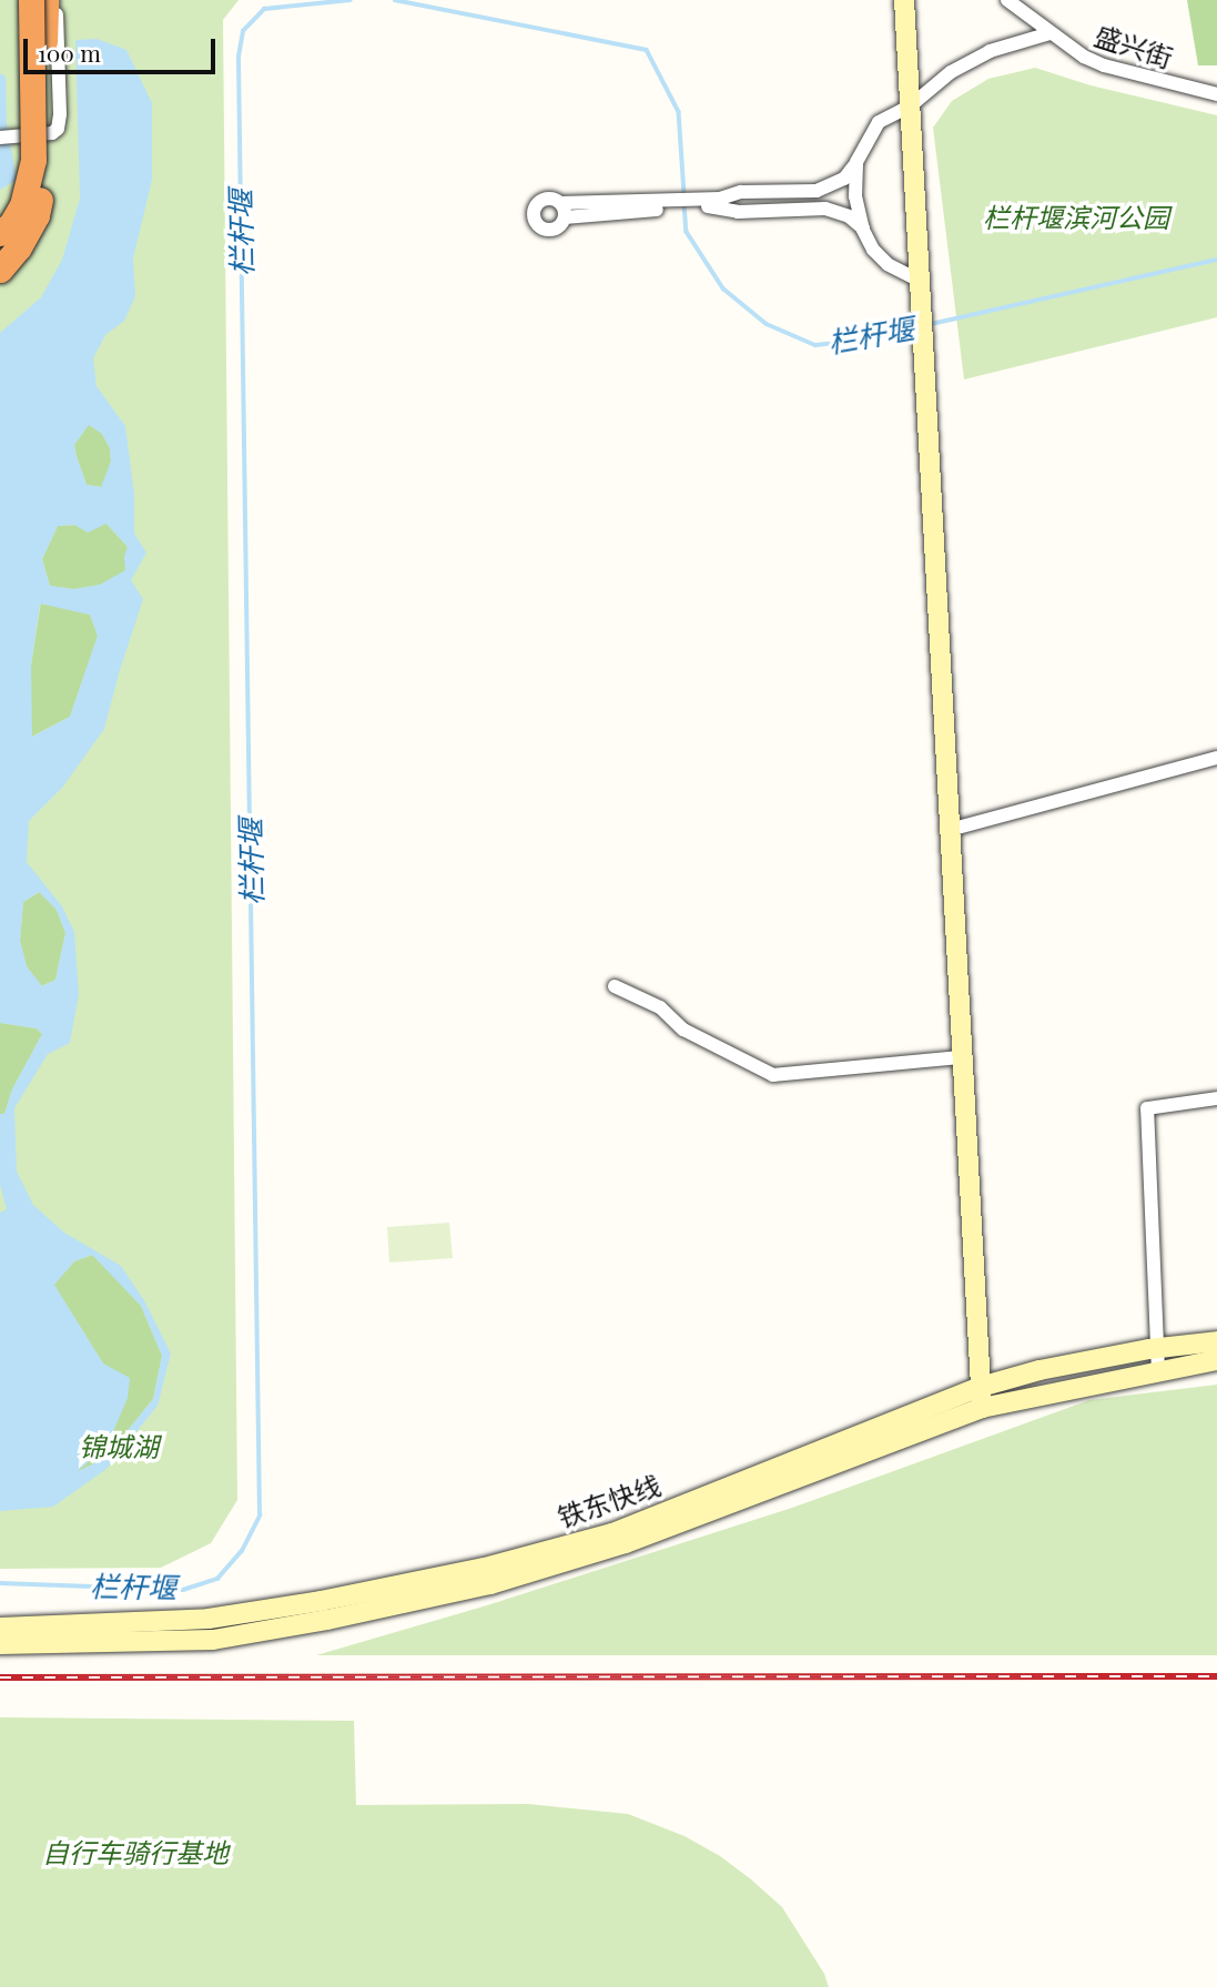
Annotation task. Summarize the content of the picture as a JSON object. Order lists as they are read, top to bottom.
{
  "streets": {
    "main road": ["铁东快线"],
    "street": ["盛兴街"]
  },
  "water": ["栏杆堰"],
  "parks": ["栏杆堰滨河公园", "锦城湖", "自行车骑行基地"],
  "scale_bar": "100 m"
}
